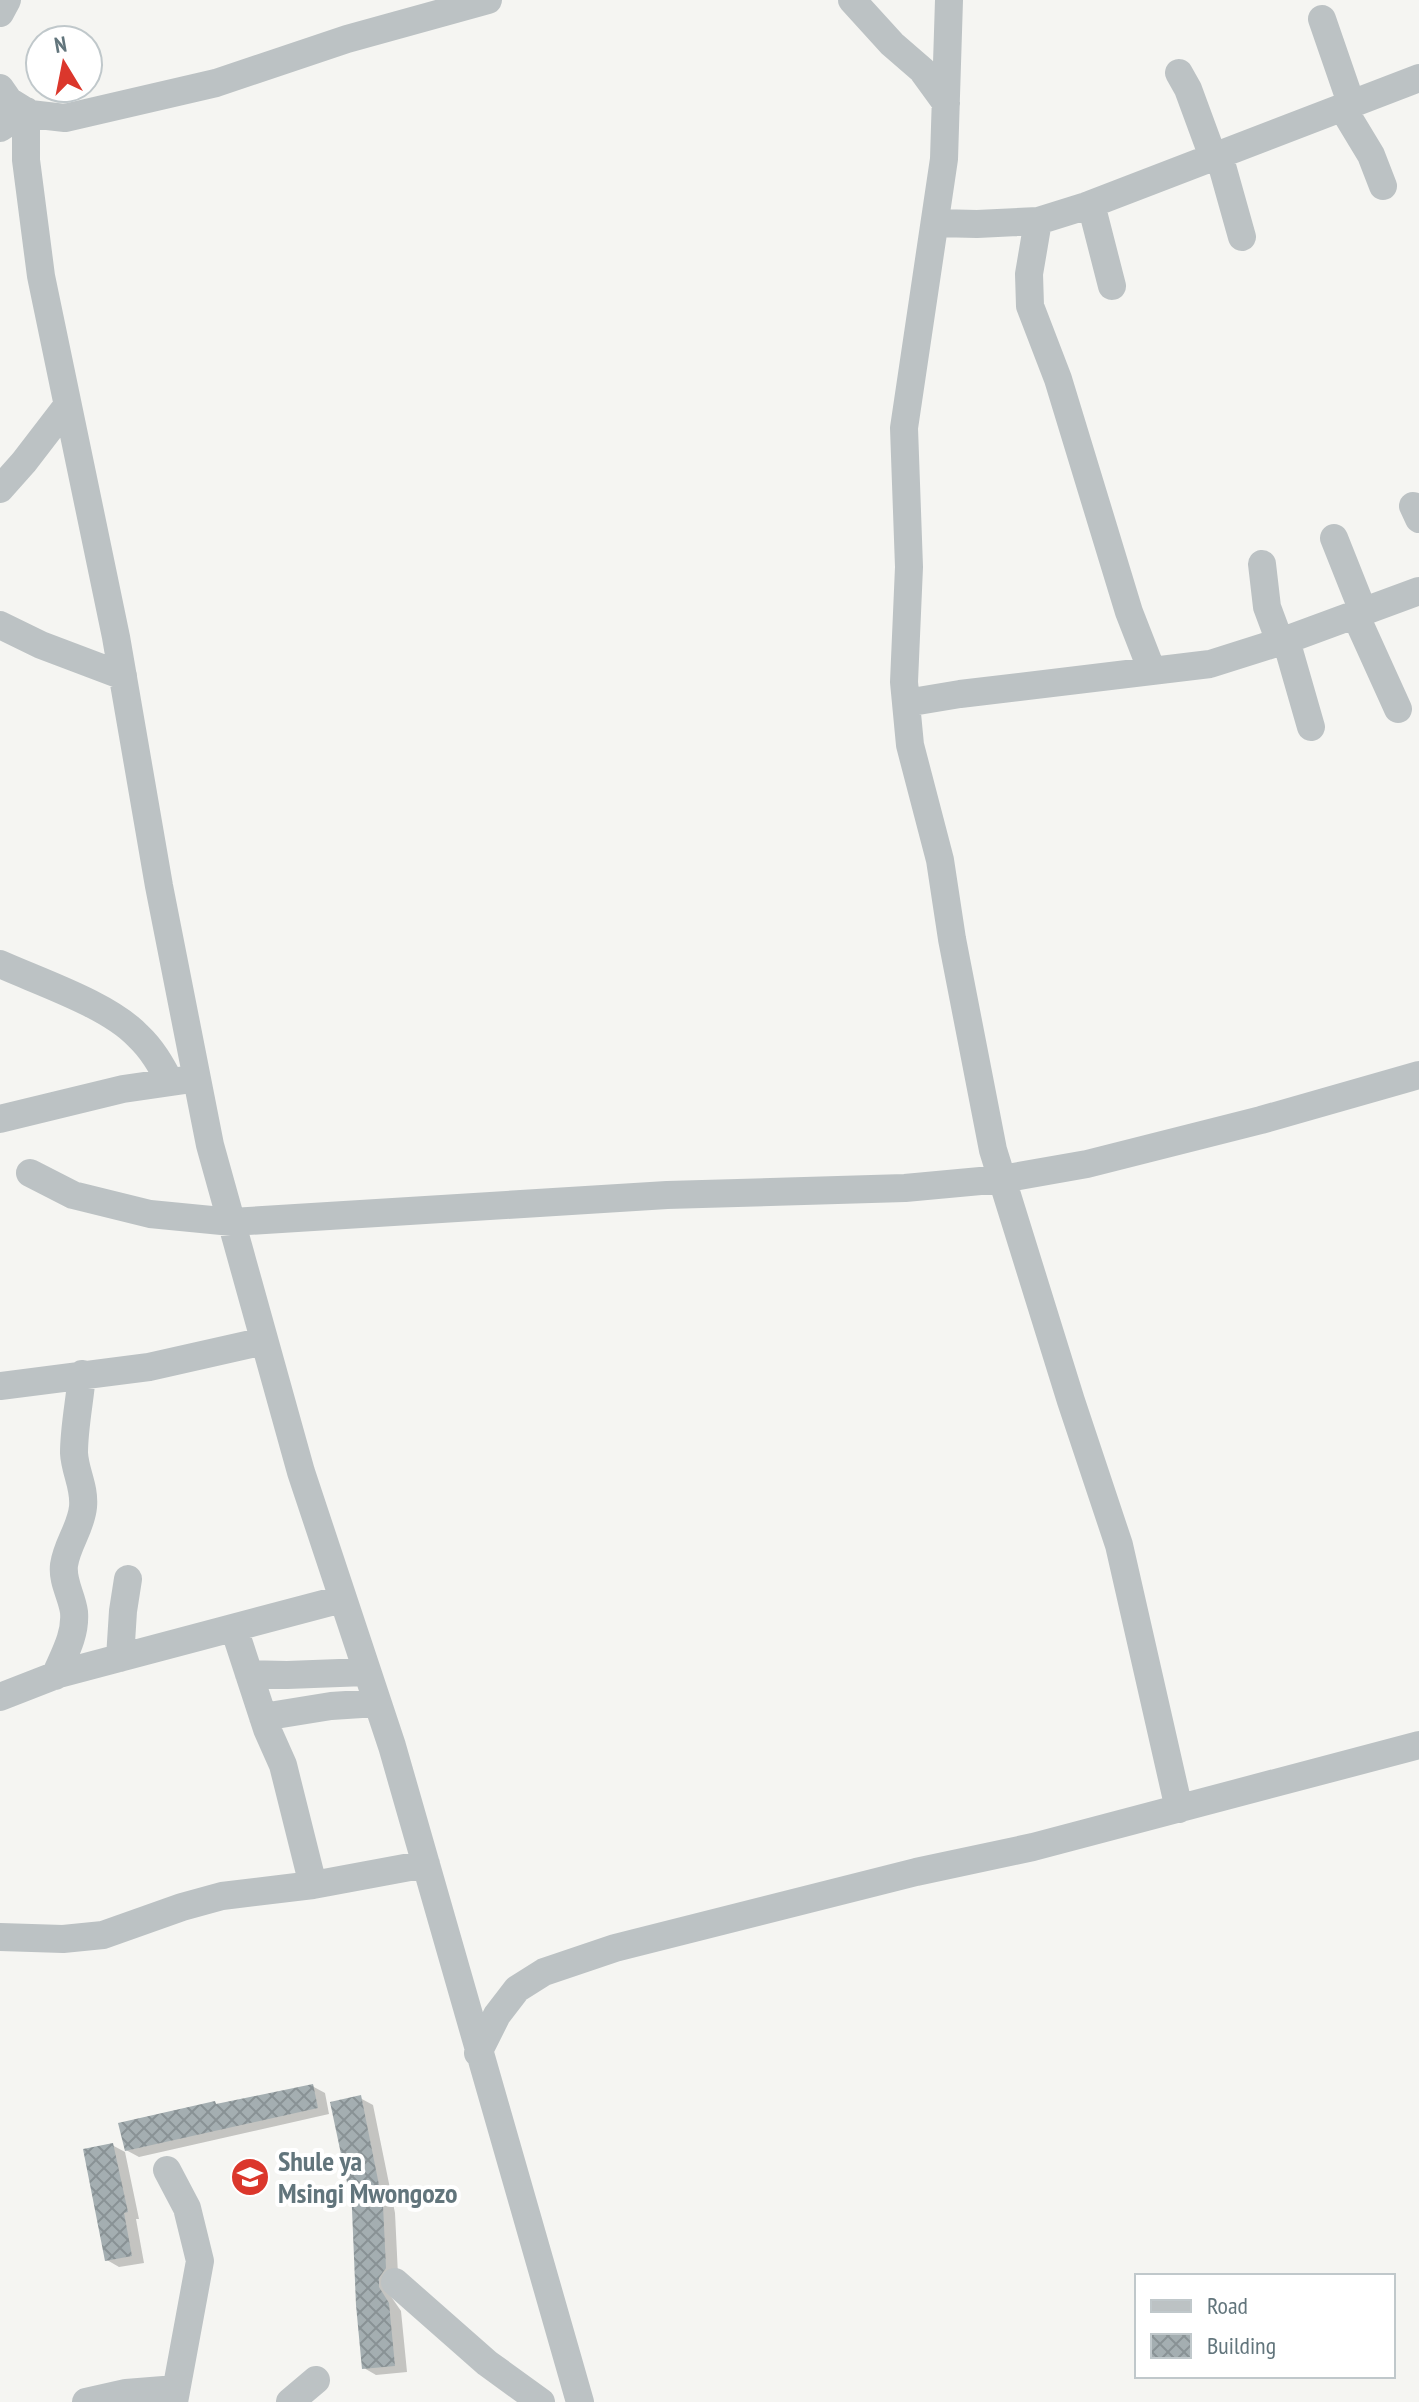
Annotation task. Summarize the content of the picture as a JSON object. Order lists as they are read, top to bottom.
{
  "places": {
    "school or university": ["Shule ya Msingi Mwongozo"]
  },
  "legend": ["Road", "Building"],
  "north": "top"
}
